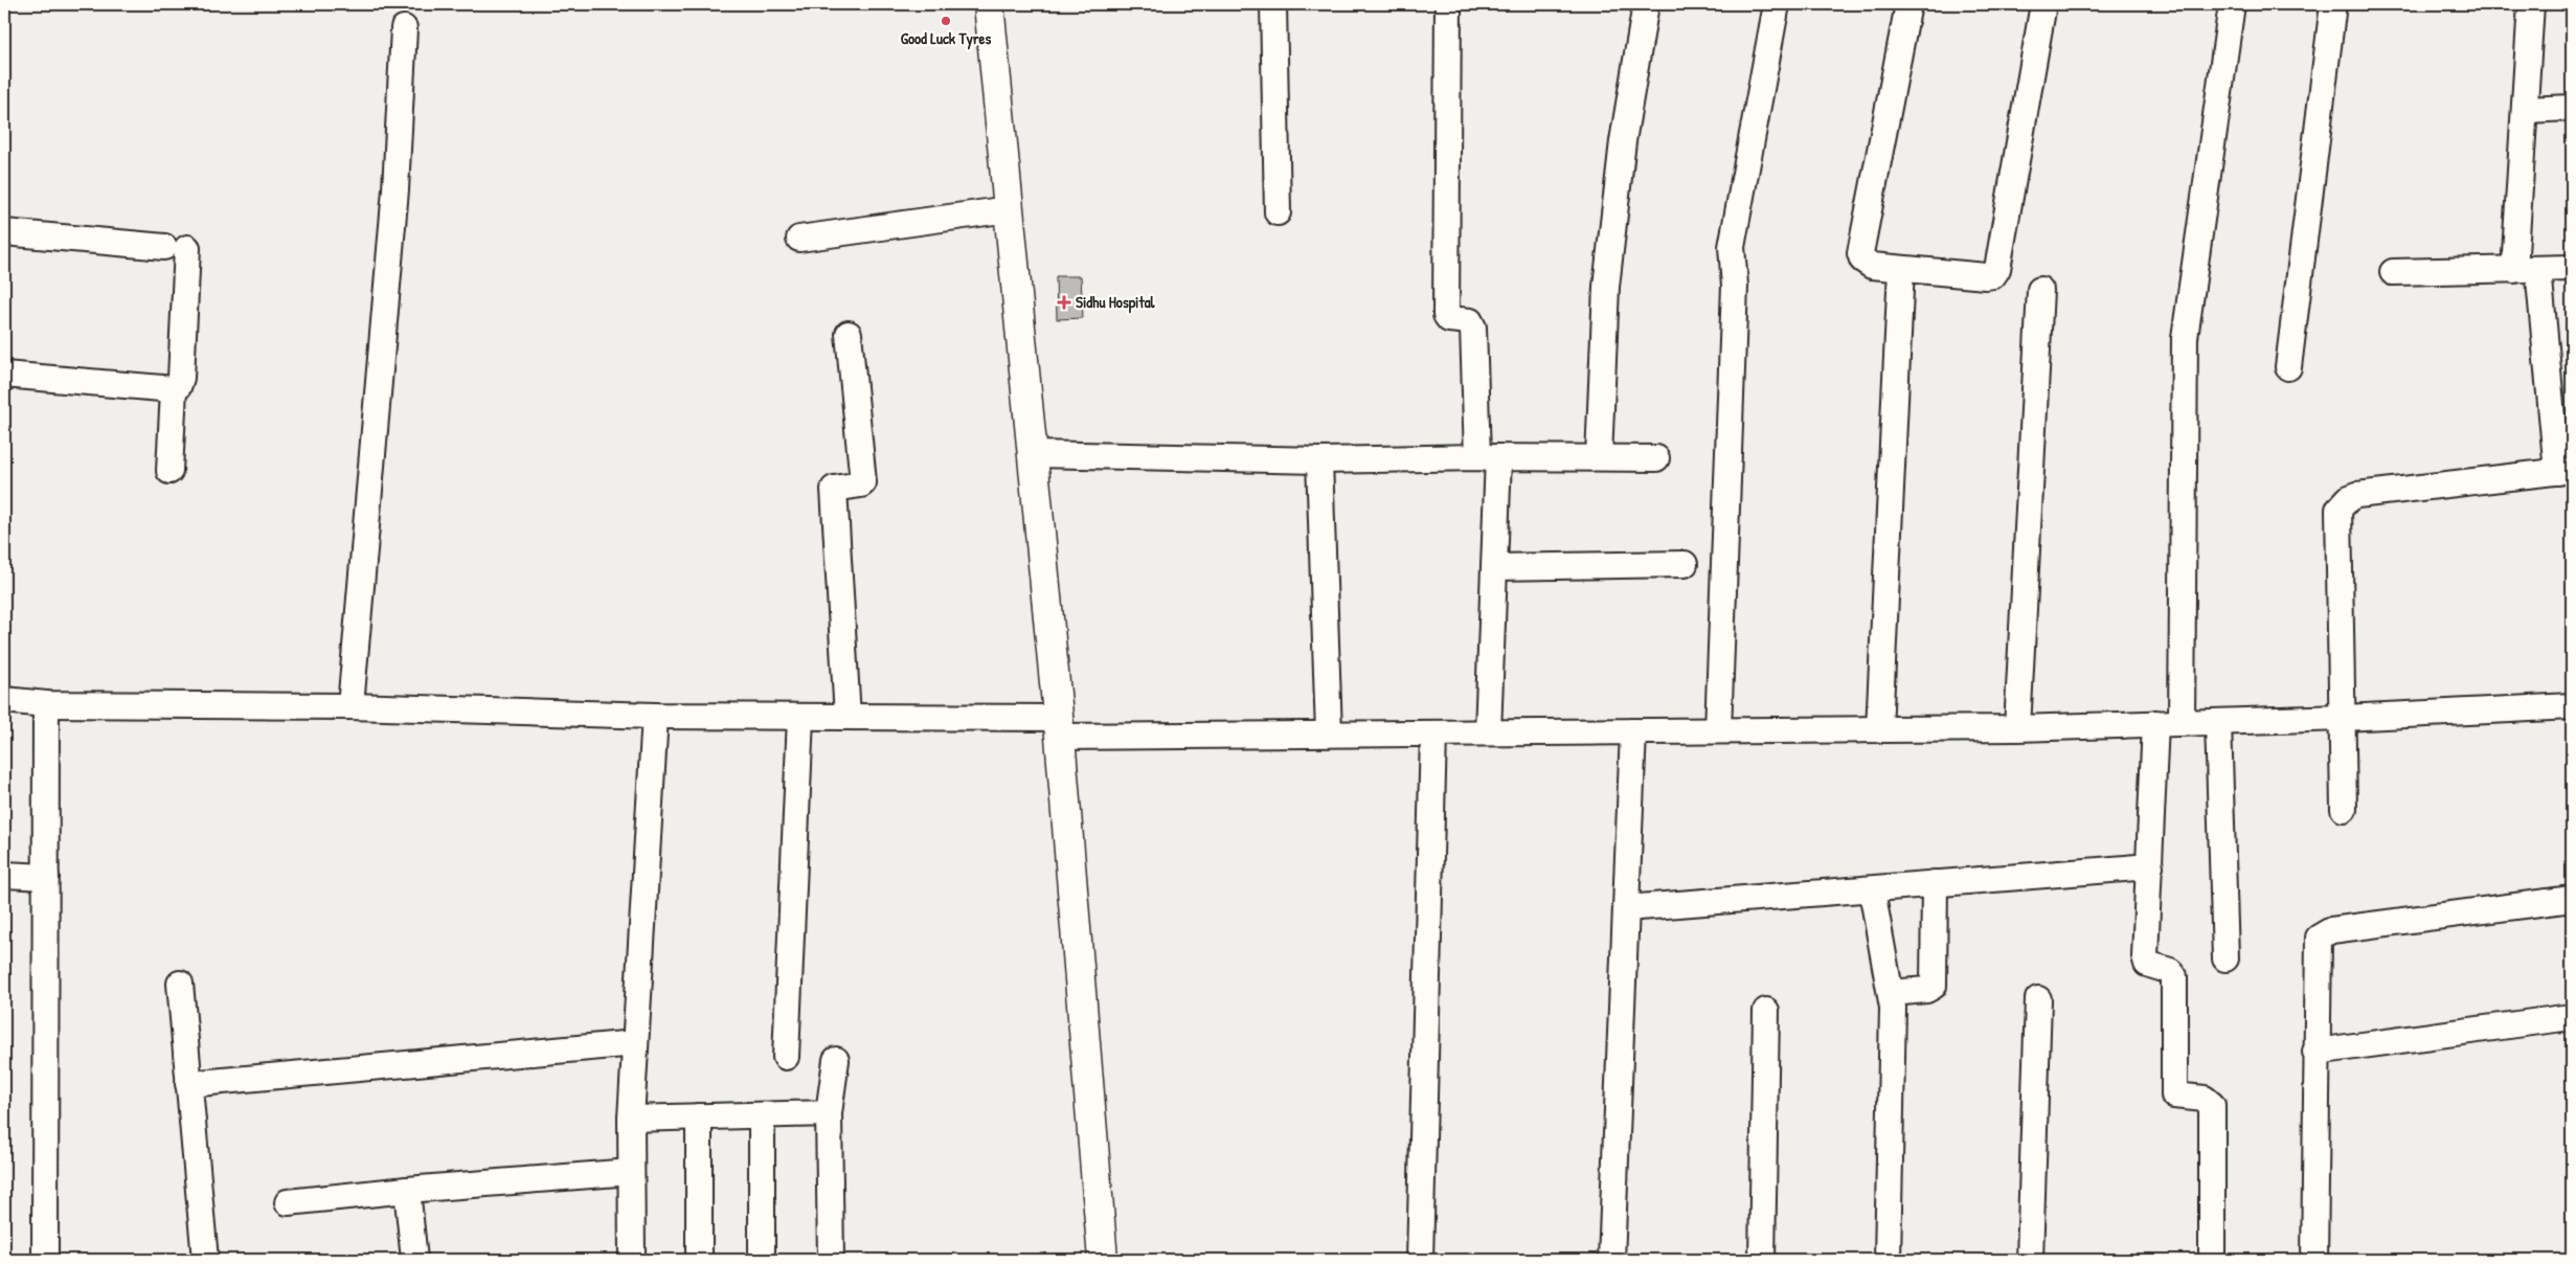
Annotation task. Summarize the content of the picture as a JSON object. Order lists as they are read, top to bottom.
{
  "places": {
    "other": ["Good Luck Tyres"],
    "health": ["Sidhu Hospital"]
  }
}
